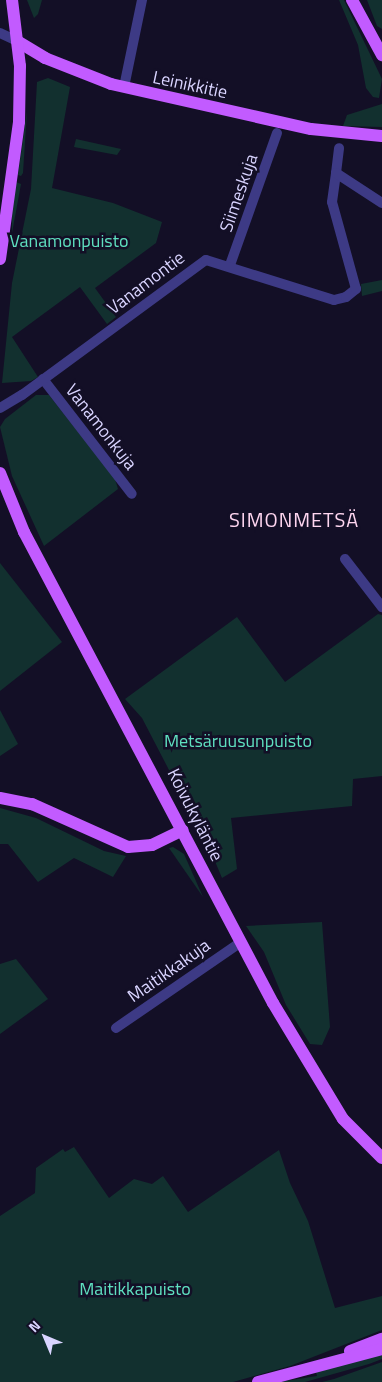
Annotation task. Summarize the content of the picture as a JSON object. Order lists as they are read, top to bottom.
{
  "streets": {
    "main road": ["Leinikkitie", "Koivukyläntie"],
    "street": [
      "Siimeskuja",
      "Vanamontie",
      "Vanamonkuja",
      "Maitikkakuja"
    ]
  },
  "crossings": [
    ["Siimeskuja", "Vanamontie"],
    ["Vanamontie", "Vanamonkuja"],
    ["Koivukyläntie", "Maitikkakuja"]
  ],
  "districts": ["SIMONMETSÄ"],
  "parks": ["Vanamonpuisto", "Metsäruusunpuisto", "Maitikkapuisto"],
  "north": "top left"
}
